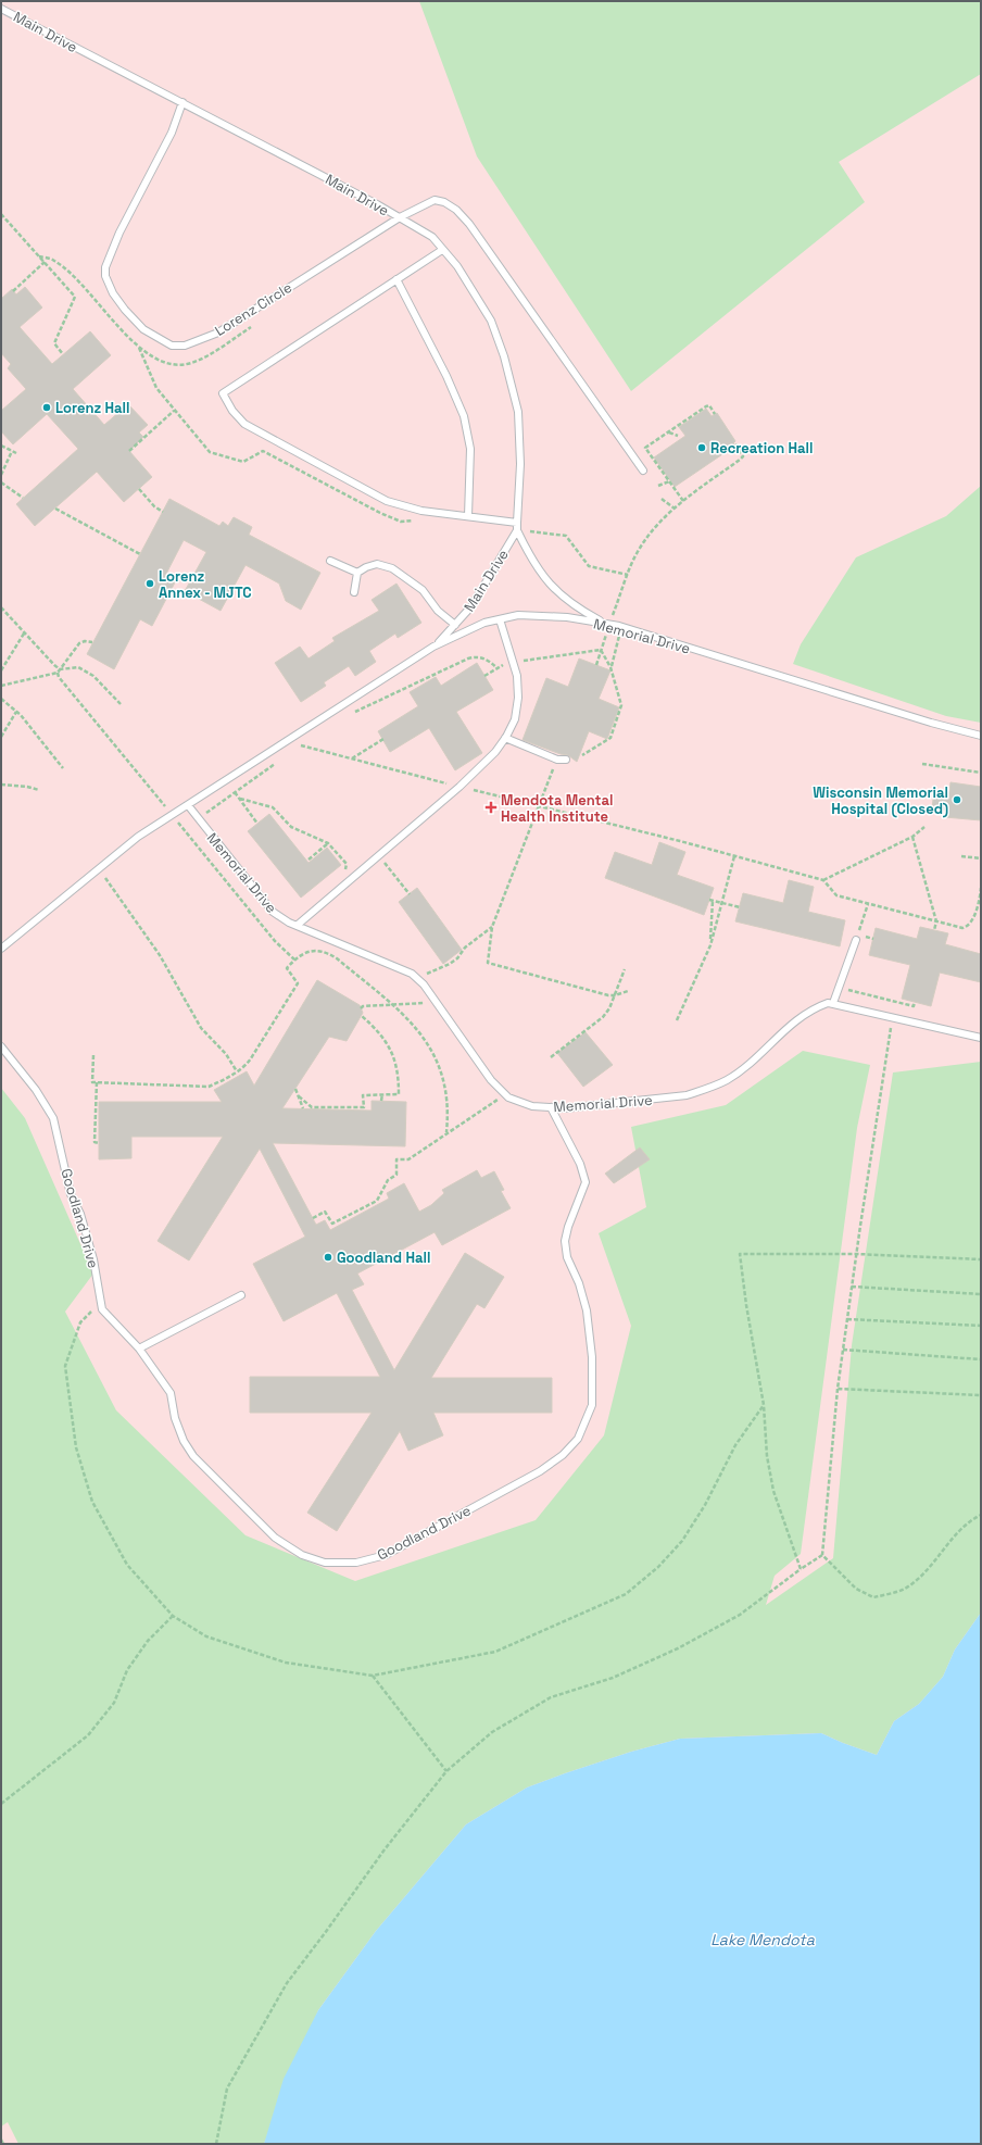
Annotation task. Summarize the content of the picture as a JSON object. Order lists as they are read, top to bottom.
{
  "streets": {
    "lane": [
      "Main Drive",
      "Lorenz Circle",
      "Memorial Drive",
      "Goodland Drive"
    ]
  },
  "crossings": [
    ["Main Drive", "Lorenz Circle"],
    ["Main Drive", "Memorial Drive"],
    ["Memorial Drive", "Goodland Drive"]
  ],
  "water": ["Lake Mendota"],
  "places": {
    "other": [
      "Lorenz Hall",
      "Recreation Hall",
      "Lorenz Annex - MJTC",
      "Wisconsin Memorial Hospital (Closed)",
      "Goodland Hall"
    ],
    "health": ["Mendota Mental Health Institute"]
  }
}
